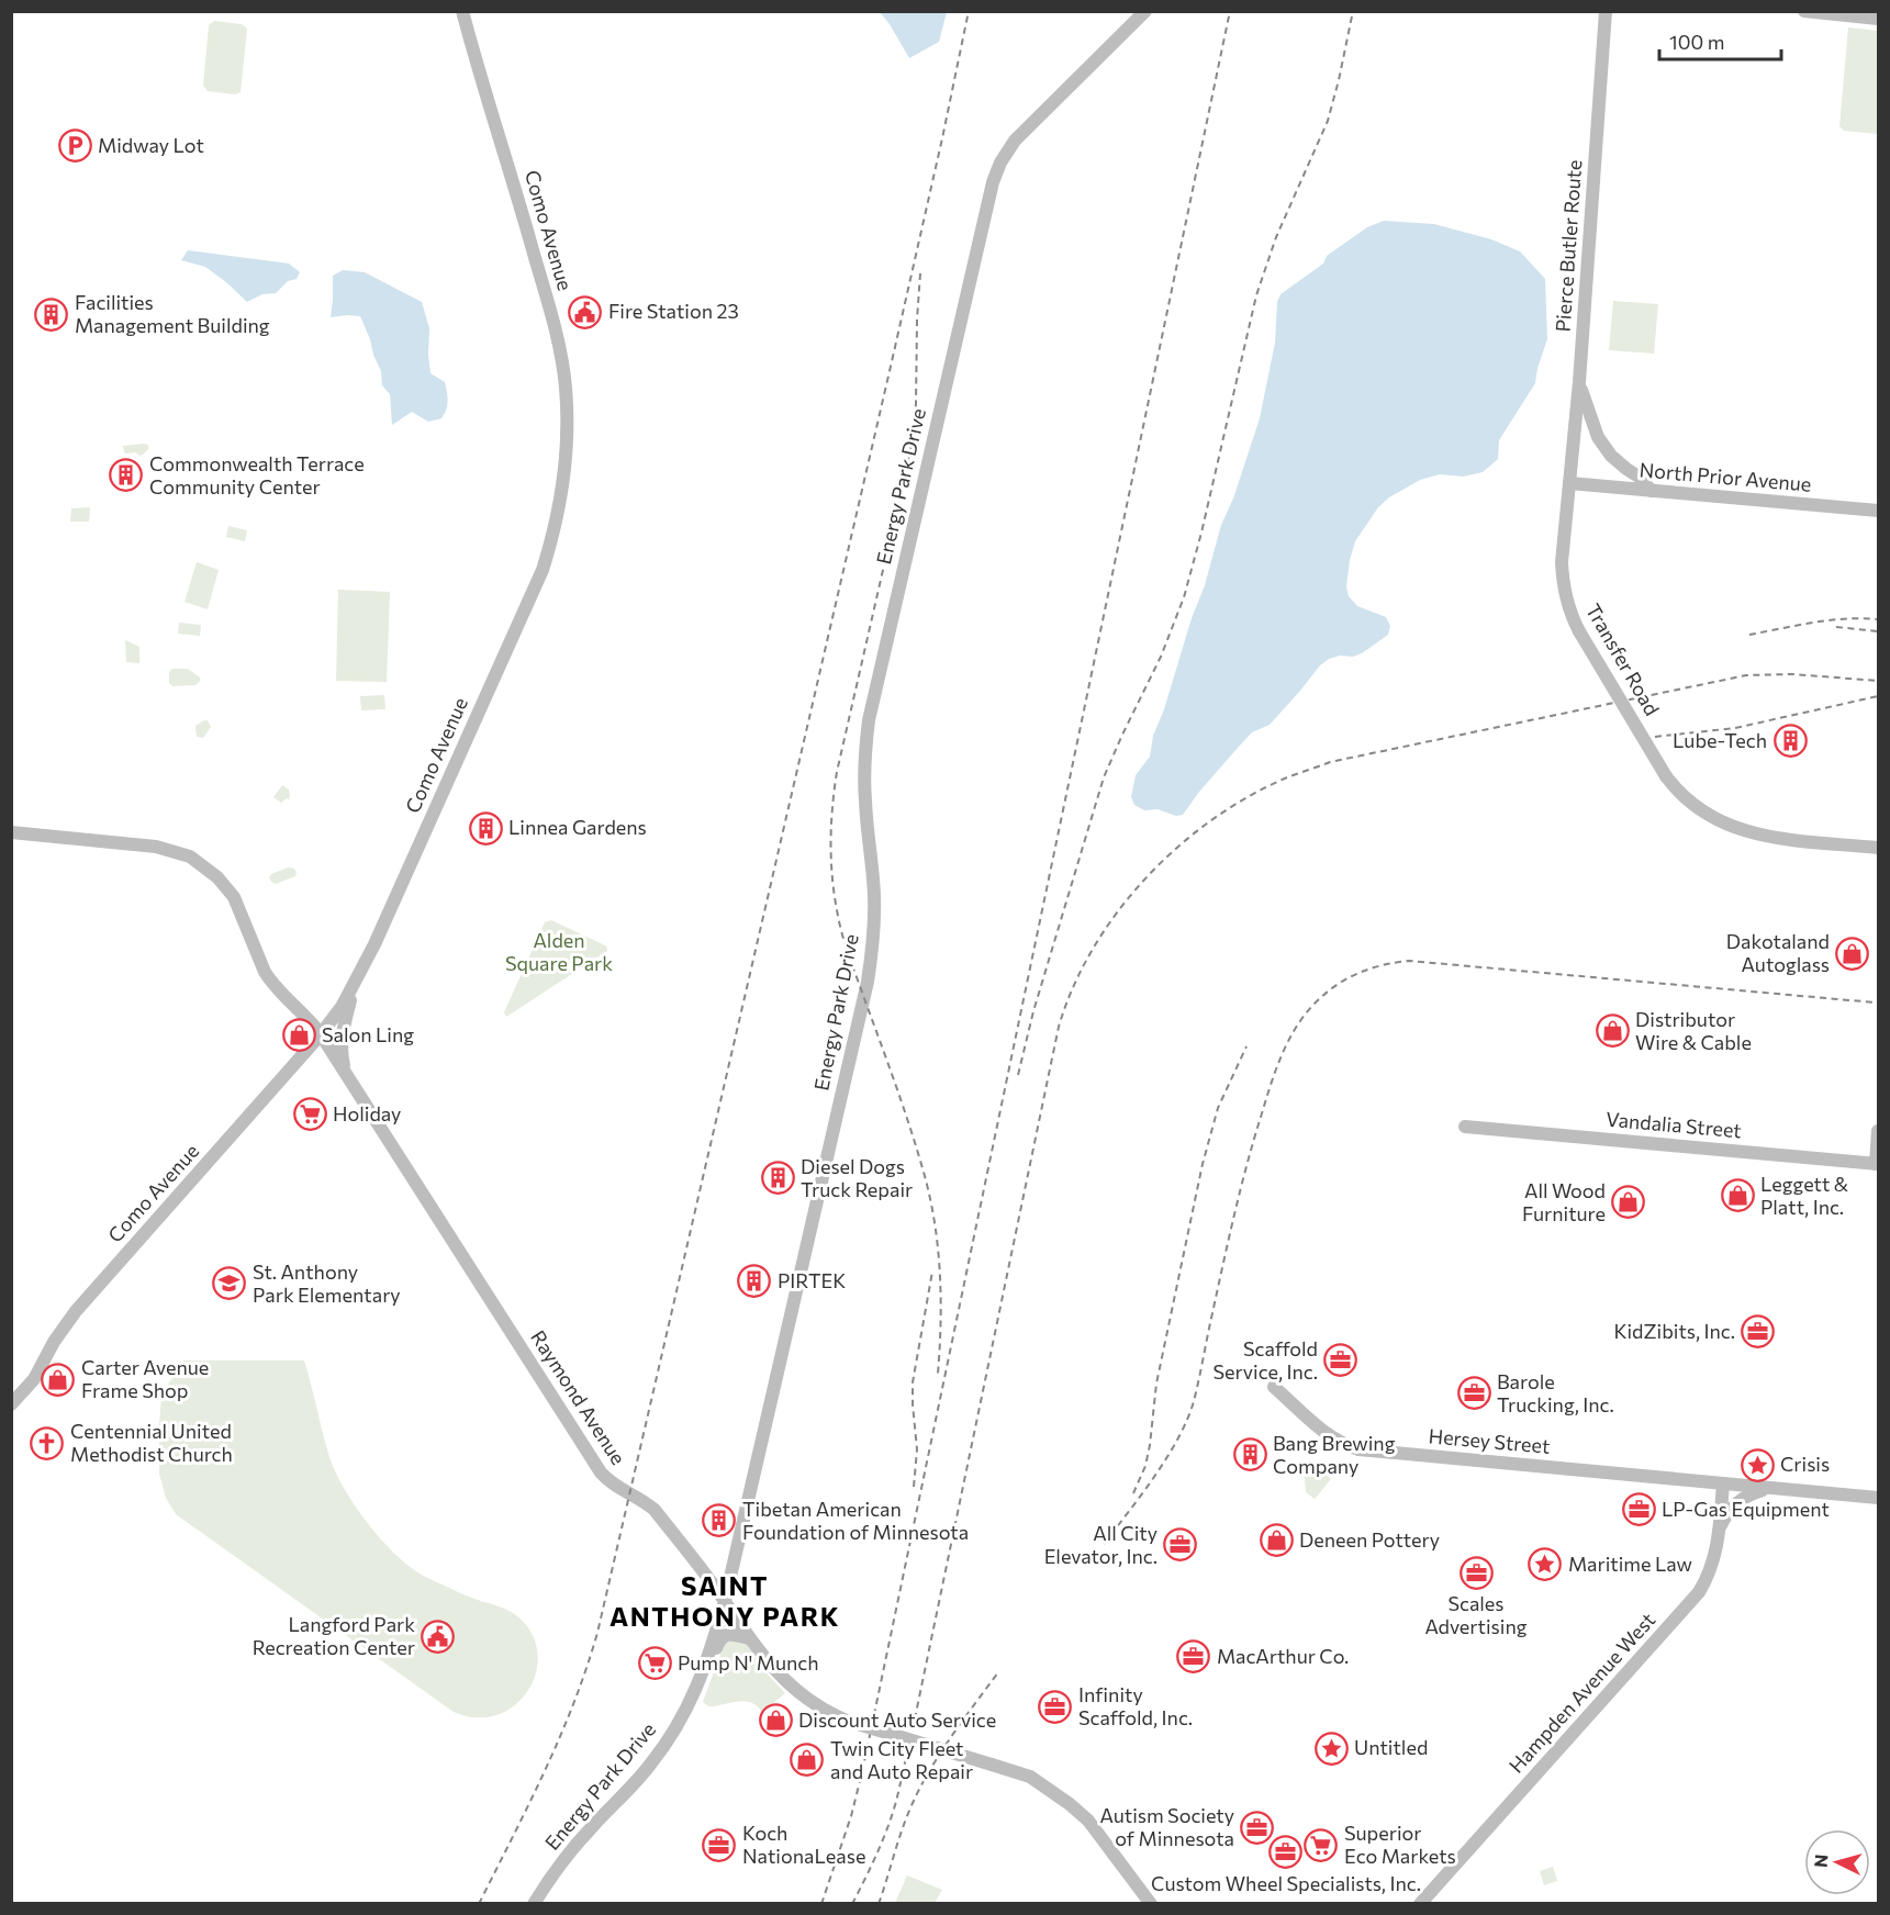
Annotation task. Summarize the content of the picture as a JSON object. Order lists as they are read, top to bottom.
{
  "streets": {
    "street": [
      "Como Avenue",
      "Pierce Butler Route",
      "North Prior Avenue",
      "Energy Park Drive",
      "Transfer Road",
      "Vandalia Street",
      "Raymond Avenue",
      "Hersey Street",
      "Hampden Avenue West"
    ]
  },
  "crossings": [
    ["Como Avenue", "Raymond Avenue"],
    ["Pierce Butler Route", "North Prior Avenue"],
    ["Pierce Butler Route", "Transfer Road"],
    ["North Prior Avenue", "Transfer Road"],
    ["Energy Park Drive", "Raymond Avenue"],
    ["Hersey Street", "Hampden Avenue West"]
  ],
  "districts": ["SAINT ANTHONY PARK"],
  "parks": ["Alden Square Park"],
  "places": {
    "parking": ["Midway Lot"],
    "public building": ["Fire Station 23", "Langford Park Recreation Center"],
    "building": [
      "Facilities Management Building",
      "Commonwealth Terrace Community Center",
      "Lube-Tech",
      "Linnea Gardens",
      "Diesel Dogs Truck Repair",
      "PIRTEK",
      "Bang Brewing Company",
      "Tibetan American Foundation of Minnesota"
    ],
    "shop": [
      "Dakotaland Autoglass",
      "Distributor Wire & Cable",
      "Salon Ling",
      "Leggett & Platt, Inc.",
      "All Wood Furniture",
      "Carter Avenue Frame Shop",
      "Deneen Pottery",
      "Discount Auto Service",
      "Twin City Fleet and Auto Repair"
    ],
    "supermarket": ["Holiday", "Pump N' Munch", "Superior Eco Markets"],
    "school or university": ["St. Anthony Park Elementary"],
    "office": [
      "KidZibits, Inc.",
      "Scaffold Service, Inc.",
      "Barole Trucking, Inc.",
      "LP-Gas Equipment",
      "All City Elevator, Inc.",
      "Scales Advertising",
      "MacArthur Co.",
      "Infinity Scaffold, Inc.",
      "Autism Society of Minnesota",
      "Koch NationaLease",
      "Custom Wheel Specialists, Inc."
    ],
    "church": ["Centennial United Methodist Church"],
    "place": ["Crisis", "Maritime Law", "Untitled"]
  },
  "scale_bar": "100 m",
  "north": "left"
}
